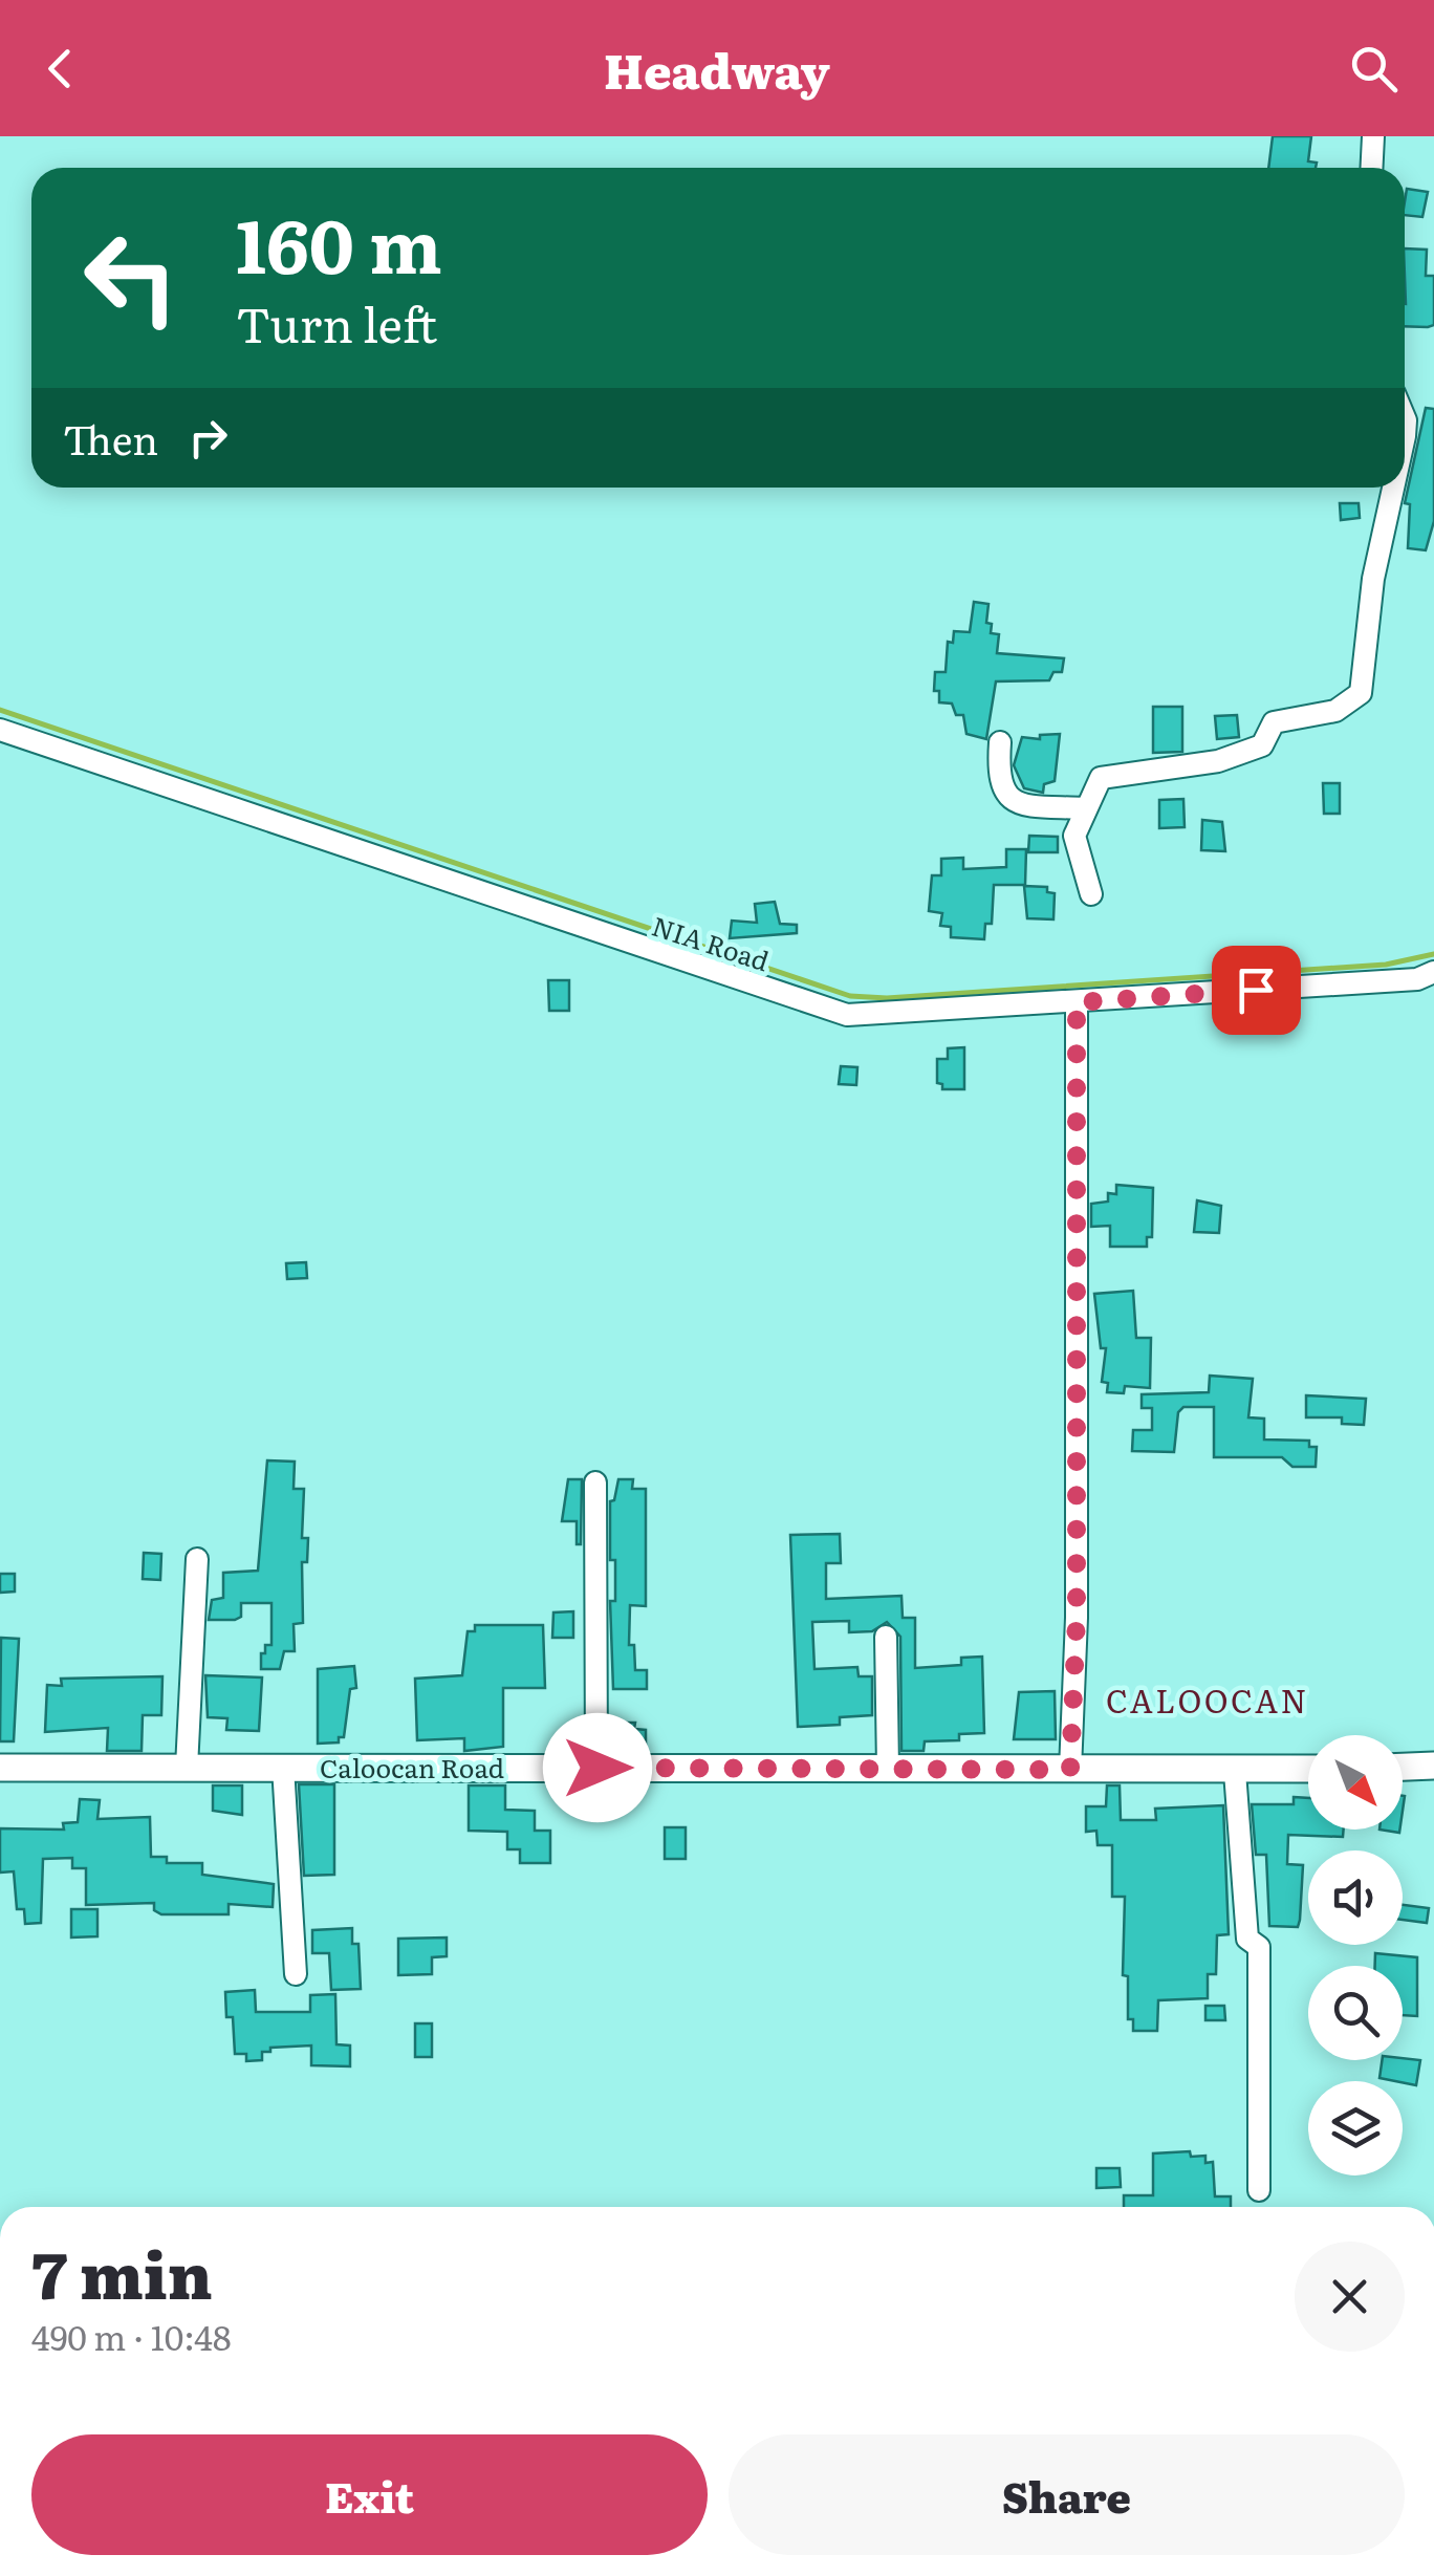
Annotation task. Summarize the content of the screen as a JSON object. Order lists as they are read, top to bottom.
{
  "streets": {
    "street": ["NIA Road", "Caloocan Road"]
  },
  "districts": ["CALOOCAN"],
  "north": "bottom right",
  "page": {
    "header": "Headway",
    "turn": ["160 m", "Turn left"],
    "then": "Then",
    "heading": ["7 min", "490 m · 10:48"],
    "buttons": ["Exit", "Share"]
  }
}
